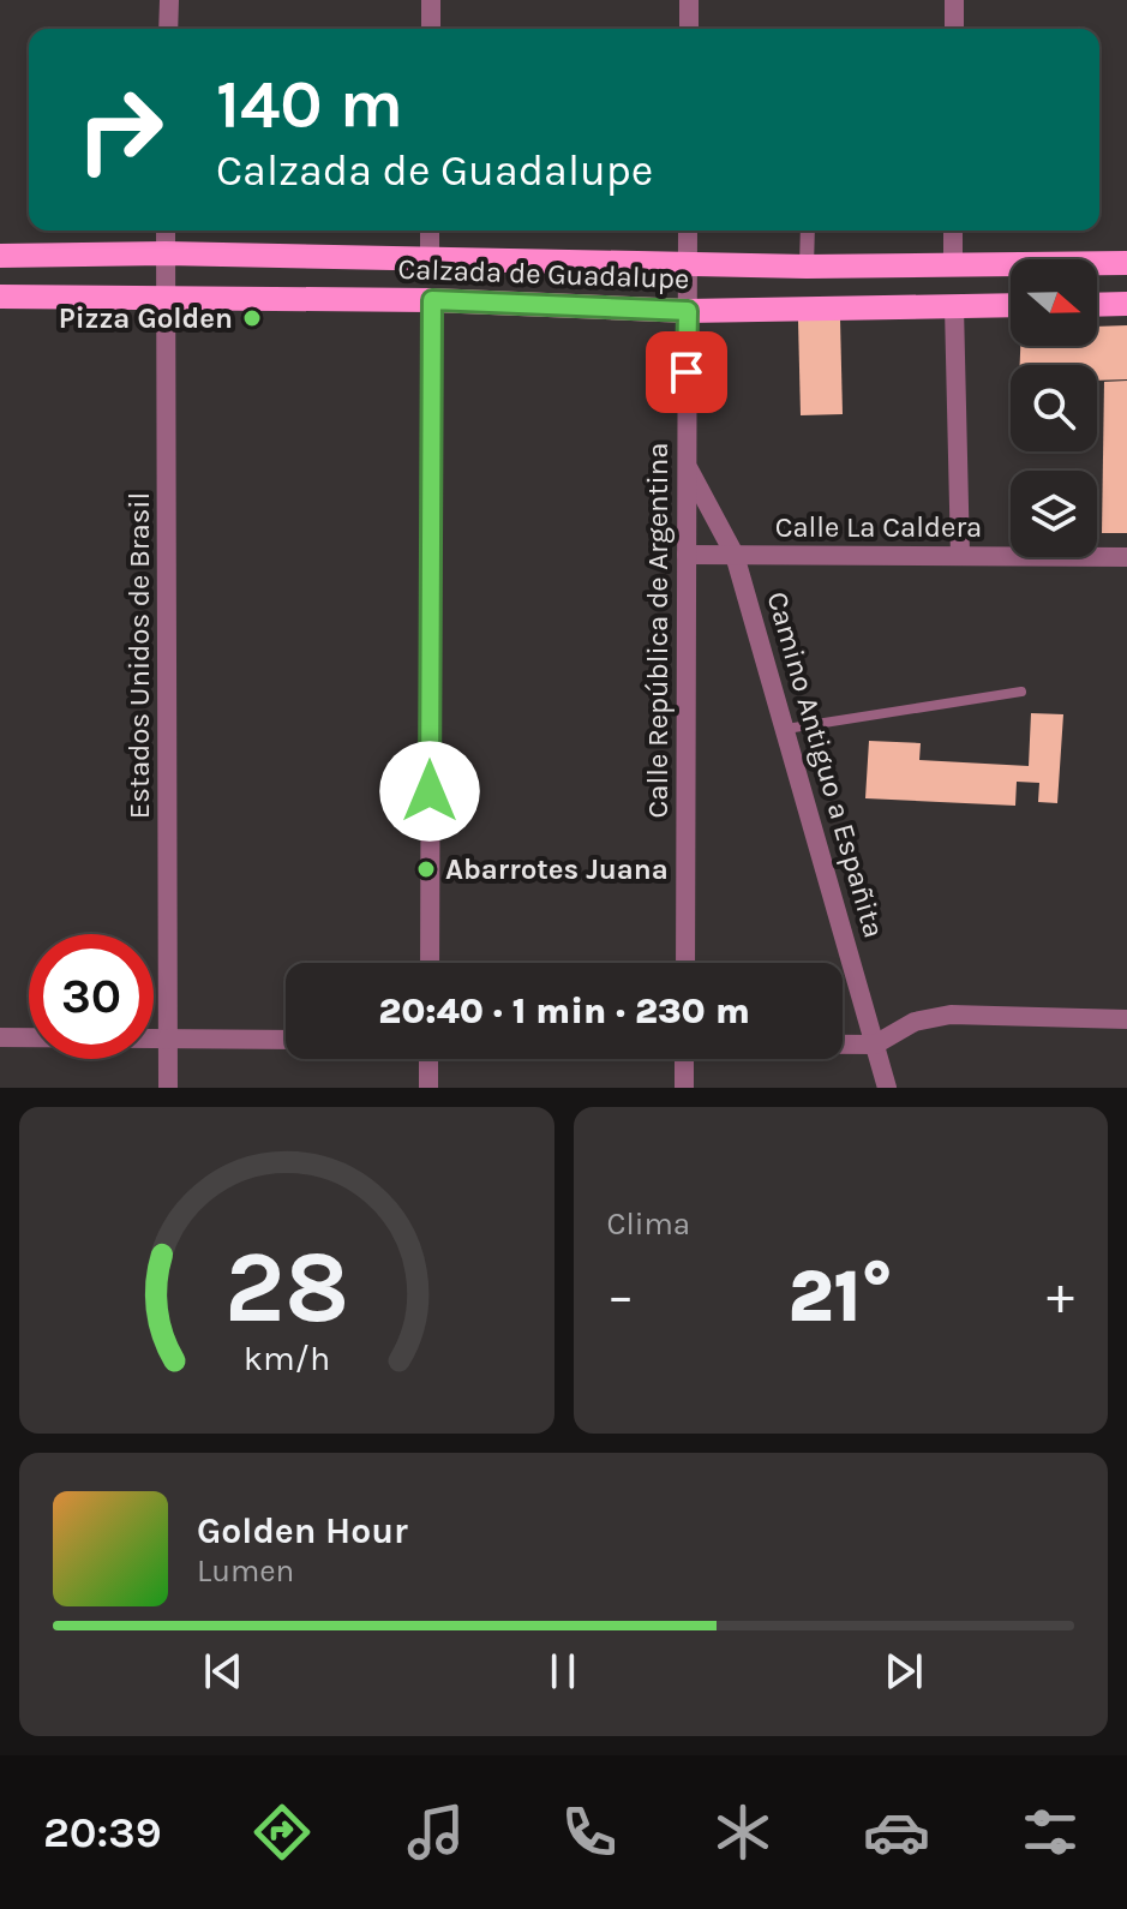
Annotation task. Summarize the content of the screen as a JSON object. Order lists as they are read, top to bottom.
{
  "streets": {
    "main road": ["Calzada de Guadalupe"],
    "street": [
      "Calle La Caldera",
      "Calle República de Argentina",
      "Estados Unidos de Brasil",
      "Camino Antiguo a Españita"
    ]
  },
  "crossings": [
    ["Calzada de Guadalupe", "Calle República de Argentina"],
    ["Calzada de Guadalupe", "Estados Unidos de Brasil"],
    ["Calle La Caldera", "Calle República de Argentina"],
    ["Calle La Caldera", "Camino Antiguo a Españita"],
    ["Calle República de Argentina", "Camino Antiguo a Españita"]
  ],
  "places": ["Pizza Golden", "Abarrotes Juana"],
  "north": "right",
  "page": {
    "turn": ["140 m", "Calzada de Guadalupe"],
    "limit": "30",
    "trip": "20:40 · 1 min · 230 m",
    "tile": "Clima",
    "heat": ["−", "21°", "+"],
    "song": ["Golden Hour", "Lumen"],
    "tabs": "20:39",
    "gauge": ["28", "km/h"]
  }
}
